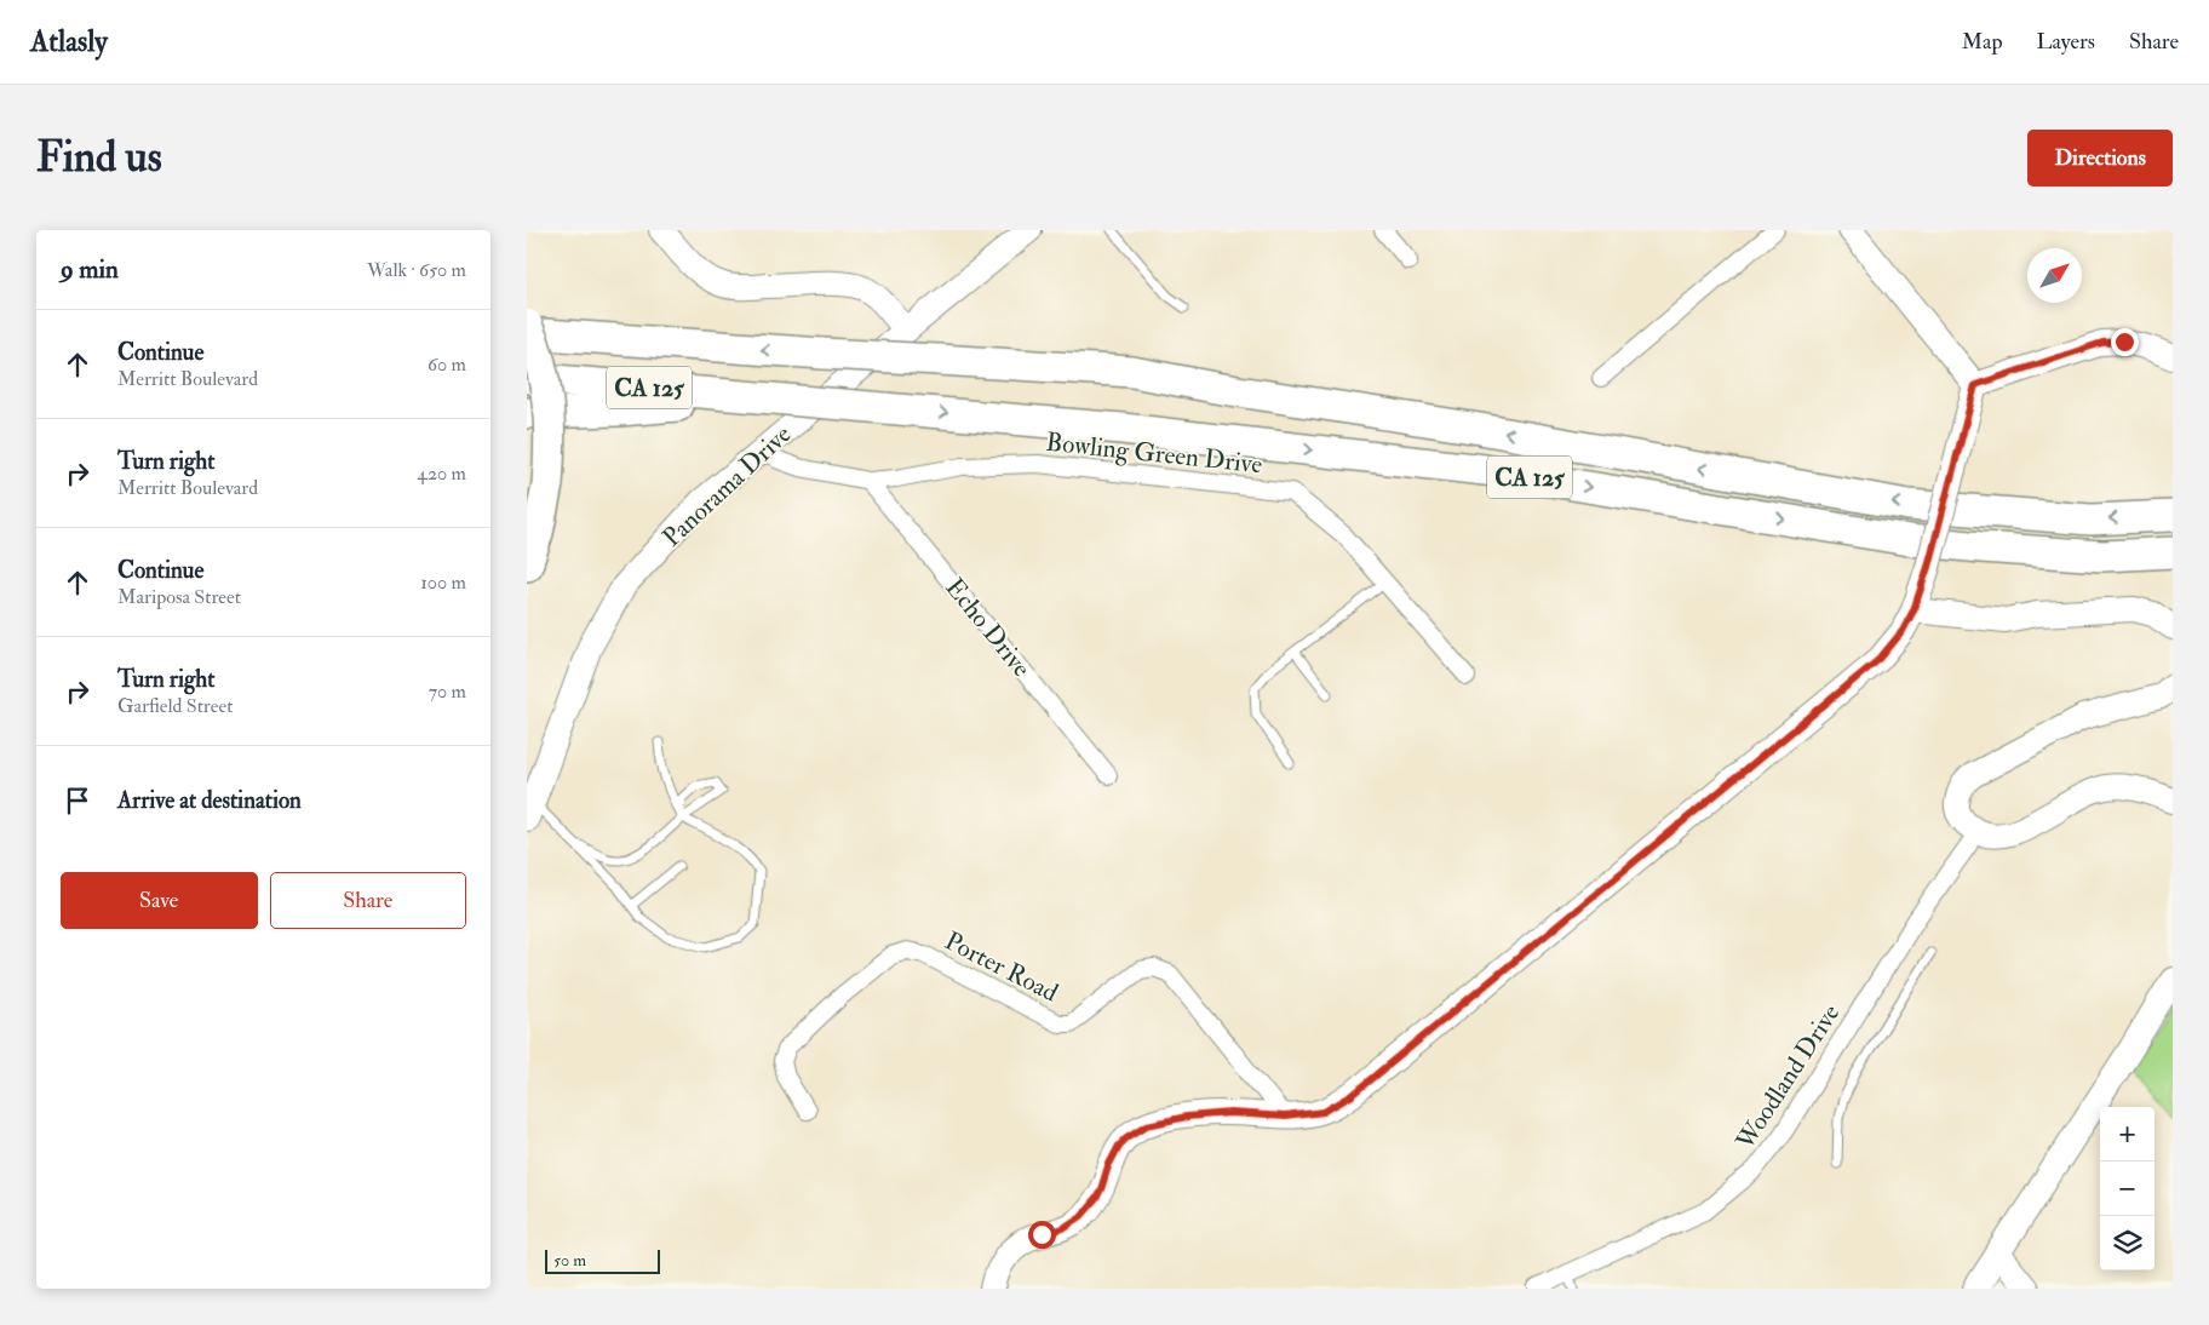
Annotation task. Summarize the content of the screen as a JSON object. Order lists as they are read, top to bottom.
{
  "streets": {
    "highway": ["CA 125"],
    "street": [
      "Bowling Green Drive",
      "Panorama Drive",
      "Echo Drive",
      "Porter Road",
      "Woodland Drive"
    ]
  },
  "crossings": [
    ["Bowling Green Drive", "Panorama Drive"],
    ["Bowling Green Drive", "Echo Drive"]
  ],
  "scale_bar": "50 m",
  "north": "top right",
  "page": {
    "header": "Atlasly",
    "nav": ["Map", "Layers", "Share"],
    "buttons": [
      "Directions",
      ["Save", "Share"]
    ],
    "title": "Find us",
    "heading": ["9 min", "Walk · 650 m"],
    "list": [
      ["Continue", "Merritt Boulevard", "60 m"],
      ["Turn right", "Merritt Boulevard", "420 m"],
      ["Continue", "Mariposa Street", "100 m"],
      ["Turn right", "Garfield Street", "70 m"],
      "Arrive at destination"
    ],
    "map_buttons": ["+", "−"],
    "scale": "50 m"
  }
}
